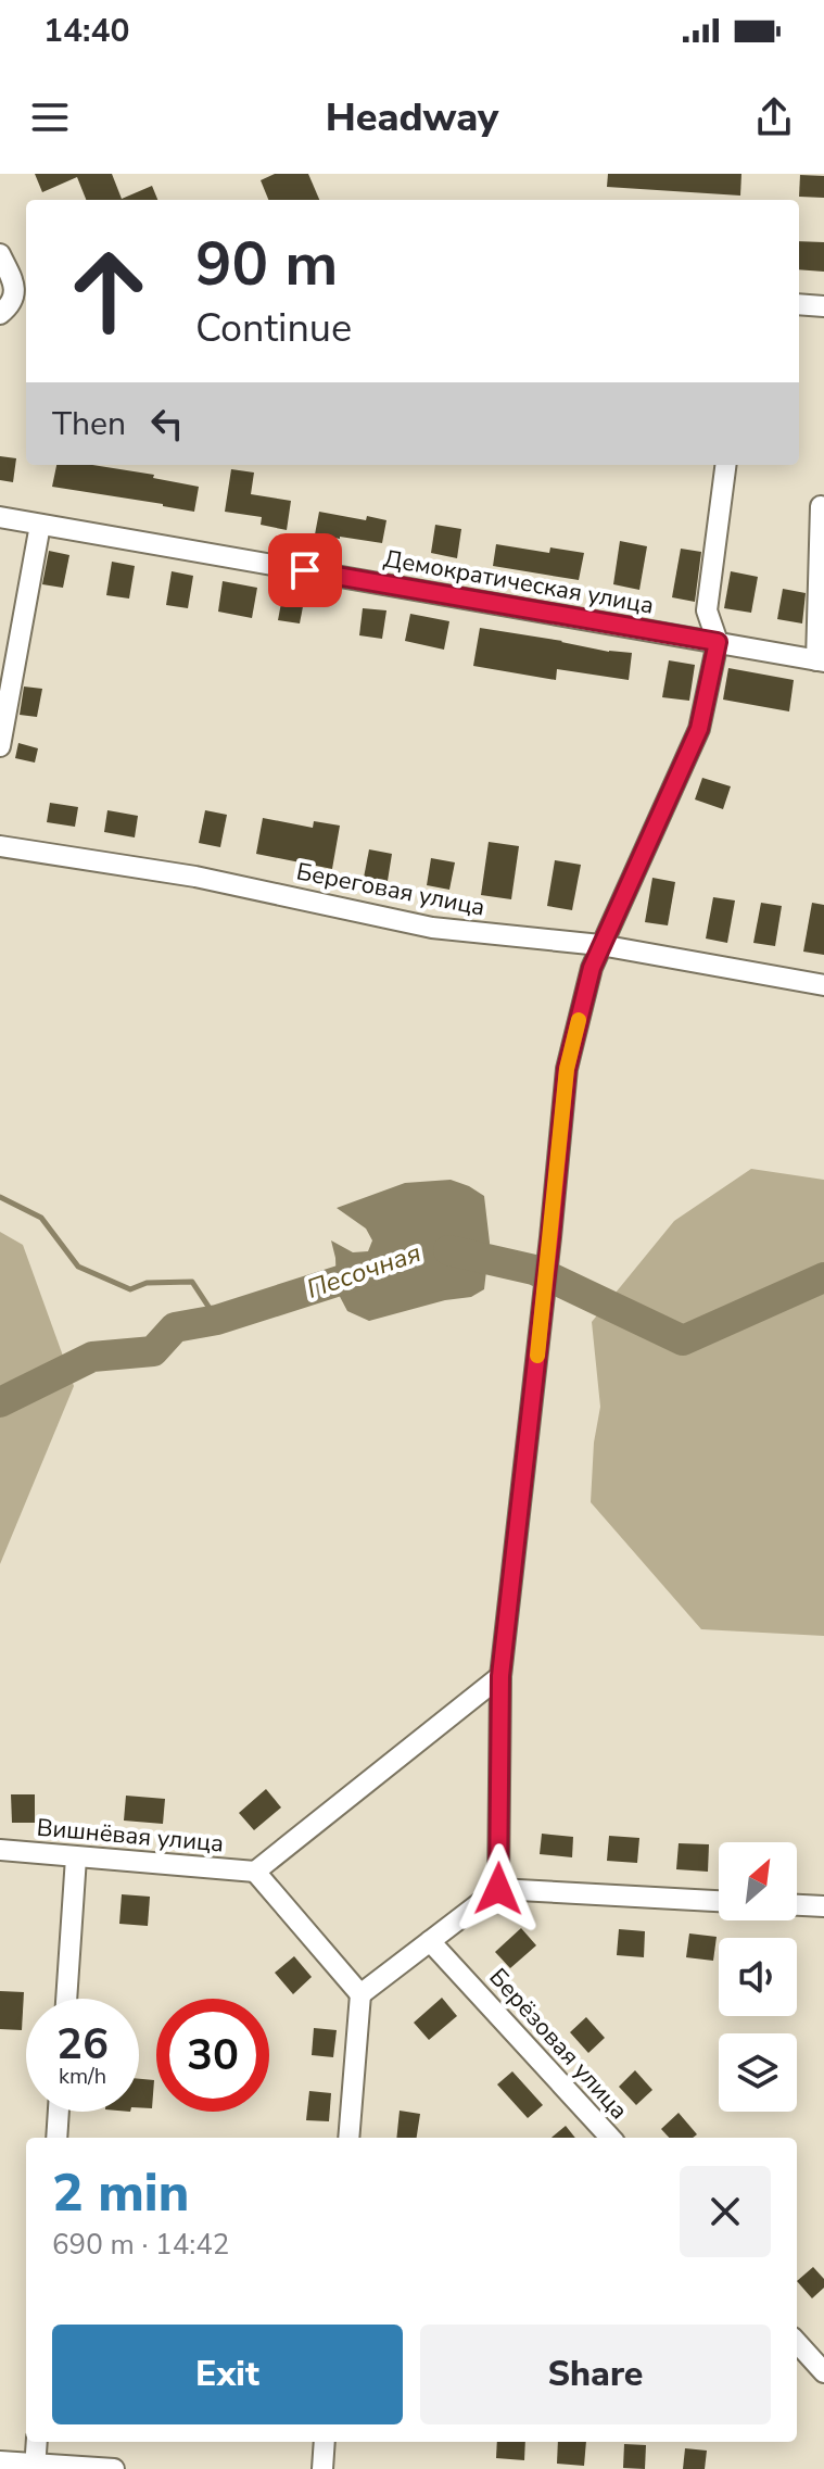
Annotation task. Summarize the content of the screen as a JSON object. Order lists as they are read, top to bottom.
{
  "streets": {
    "street": [
      "Демократическая улица",
      "Береговая улица",
      "Вишнёвая улица",
      "Берёзовая улица"
    ]
  },
  "water": ["Песочная"],
  "north": "top right",
  "page": {
    "status": "14:40",
    "header": "Headway",
    "turn": ["90 m", "Continue"],
    "then": "Then",
    "speed": "26 km/h",
    "limit": "30",
    "heading": ["2 min", "690 m · 14:42"],
    "buttons": ["Exit", "Share"]
  }
}
